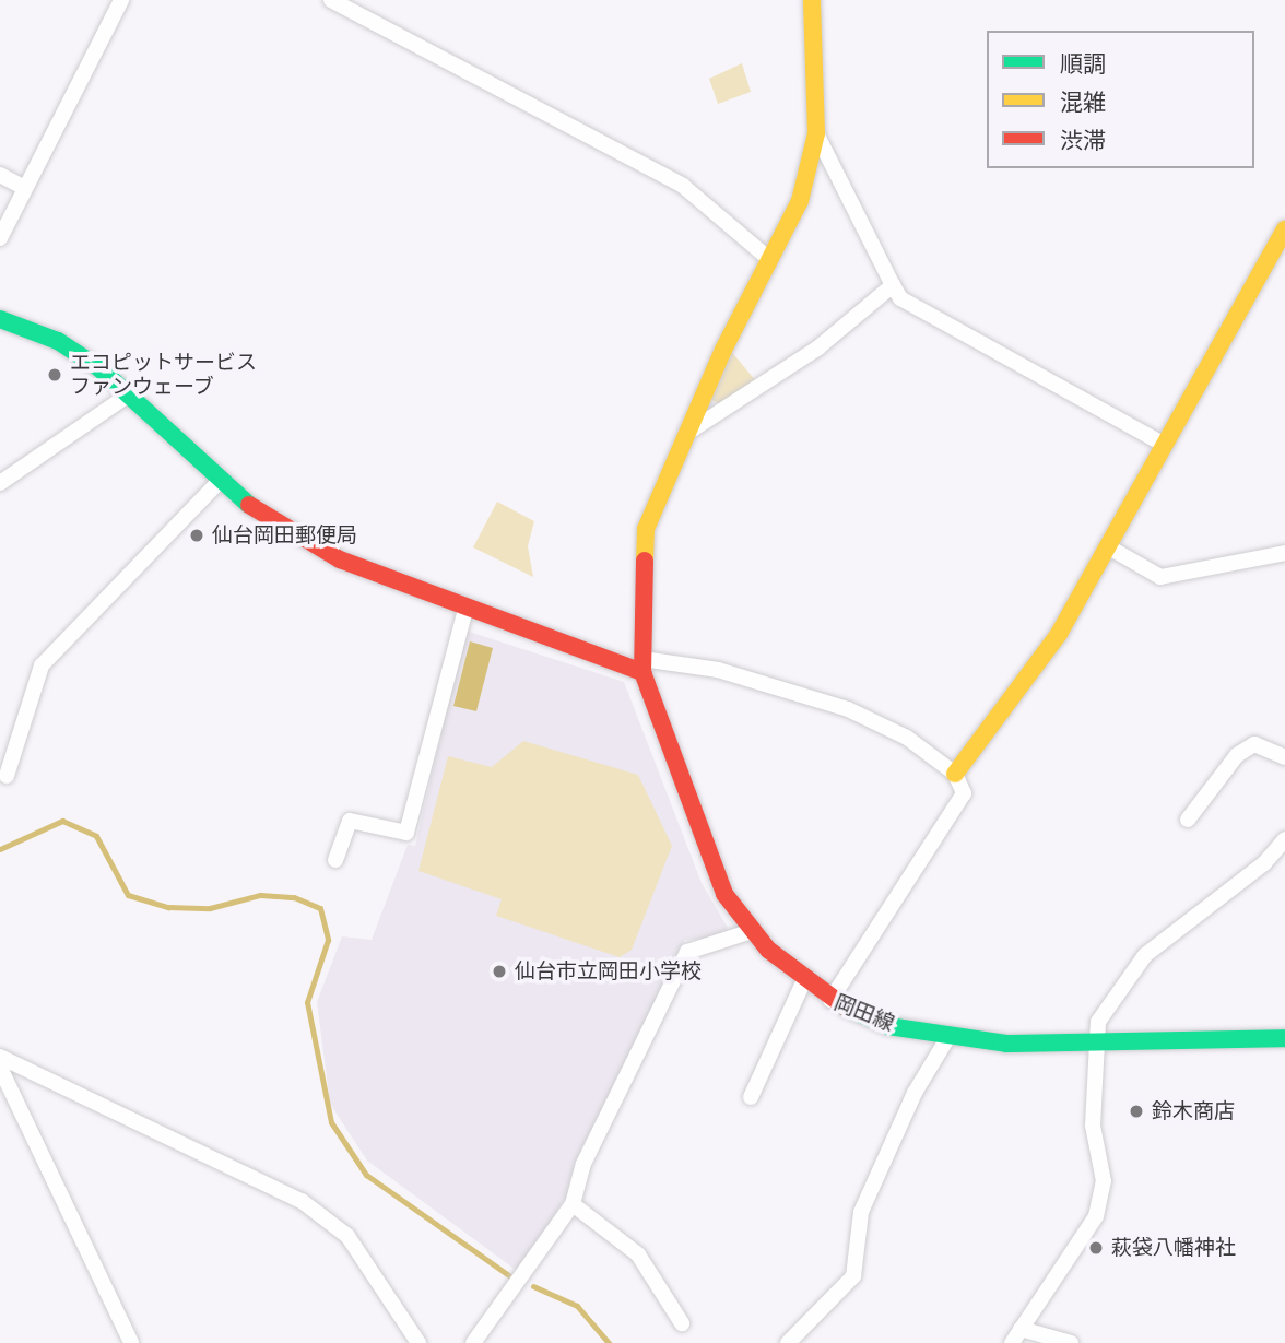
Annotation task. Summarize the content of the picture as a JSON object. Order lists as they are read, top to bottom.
{
  "streets": {
    "street": ["岡田線"]
  },
  "places": [
    "エコピットサービス ファンウェーブ",
    "仙台岡田郵便局",
    "仙台市立岡田小学校",
    "鈴木商店",
    "萩袋八幡神社"
  ],
  "legend": ["順調", "混雑", "渋滞"]
}
